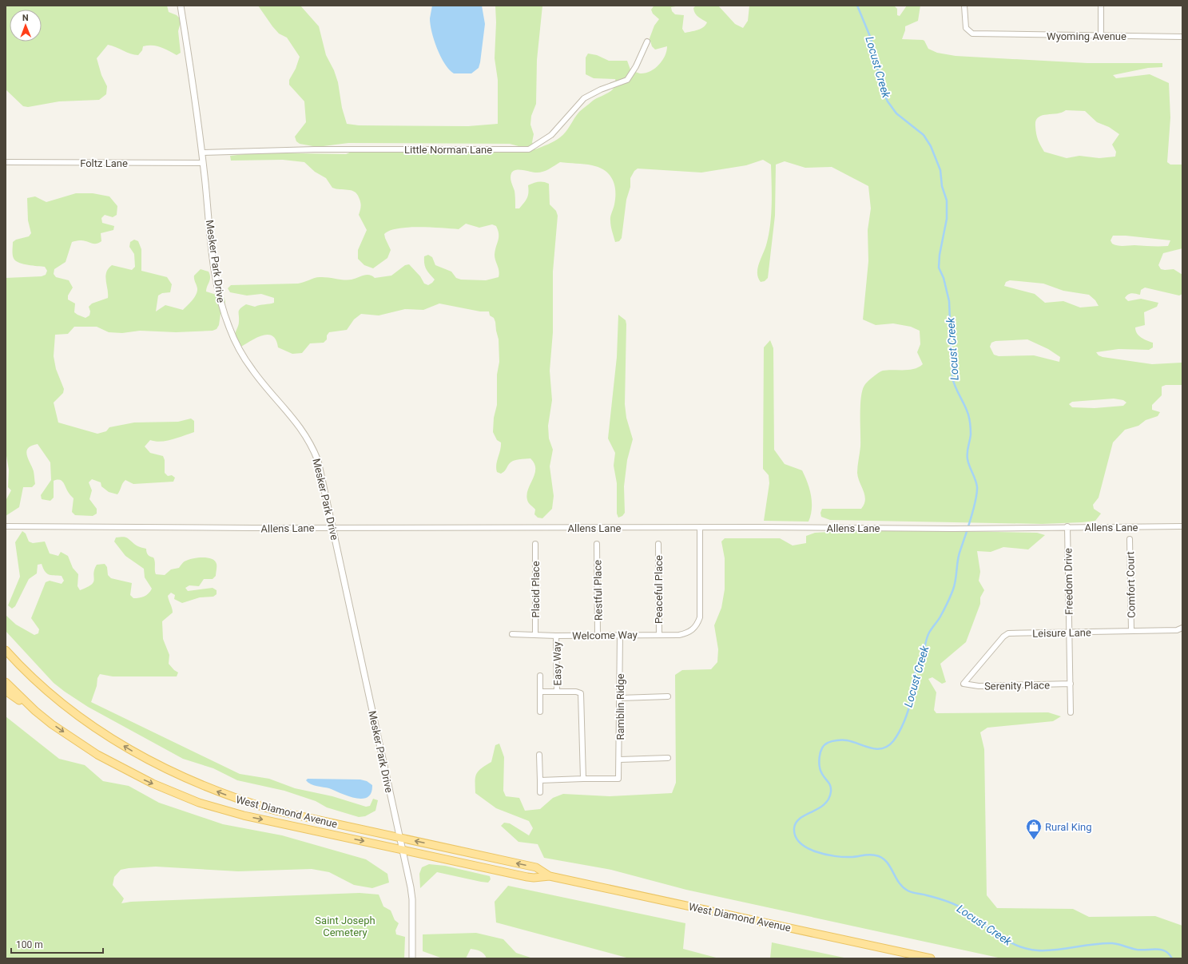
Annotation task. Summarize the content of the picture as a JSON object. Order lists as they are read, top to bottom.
{
  "streets": {
    "main road": ["West Diamond Avenue"],
    "street": [
      "Wyoming Avenue",
      "Little Norman Lane",
      "Foltz Lane",
      "Mesker Park Drive",
      "Allens Lane",
      "Freedom Drive",
      "Comfort Court",
      "Placid Place",
      "Peaceful Place",
      "Restful Place",
      "Leisure Lane",
      "Welcome Way",
      "Easy Way",
      "Serenity Place",
      "Ramblin Ridge"
    ]
  },
  "crossings": [
    ["Little Norman Lane", "Mesker Park Drive"],
    ["Foltz Lane", "Mesker Park Drive"],
    ["Mesker Park Drive", "Allens Lane"],
    ["Mesker Park Drive", "West Diamond Avenue"],
    ["Allens Lane", "Freedom Drive"],
    ["Allens Lane", "Welcome Way"],
    ["Freedom Drive", "Leisure Lane"],
    ["Freedom Drive", "Serenity Place"],
    ["Comfort Court", "Leisure Lane"],
    ["Placid Place", "Welcome Way"],
    ["Peaceful Place", "Welcome Way"],
    ["Restful Place", "Welcome Way"],
    ["Leisure Lane", "Serenity Place"],
    ["Welcome Way", "Easy Way"],
    ["Welcome Way", "Ramblin Ridge"]
  ],
  "water": ["Locust Creek"],
  "parks": ["Saint Joseph Cemetery"],
  "places": {
    "shop": ["Rural King"]
  },
  "scale_bar": "100 m",
  "north": "top"
}
